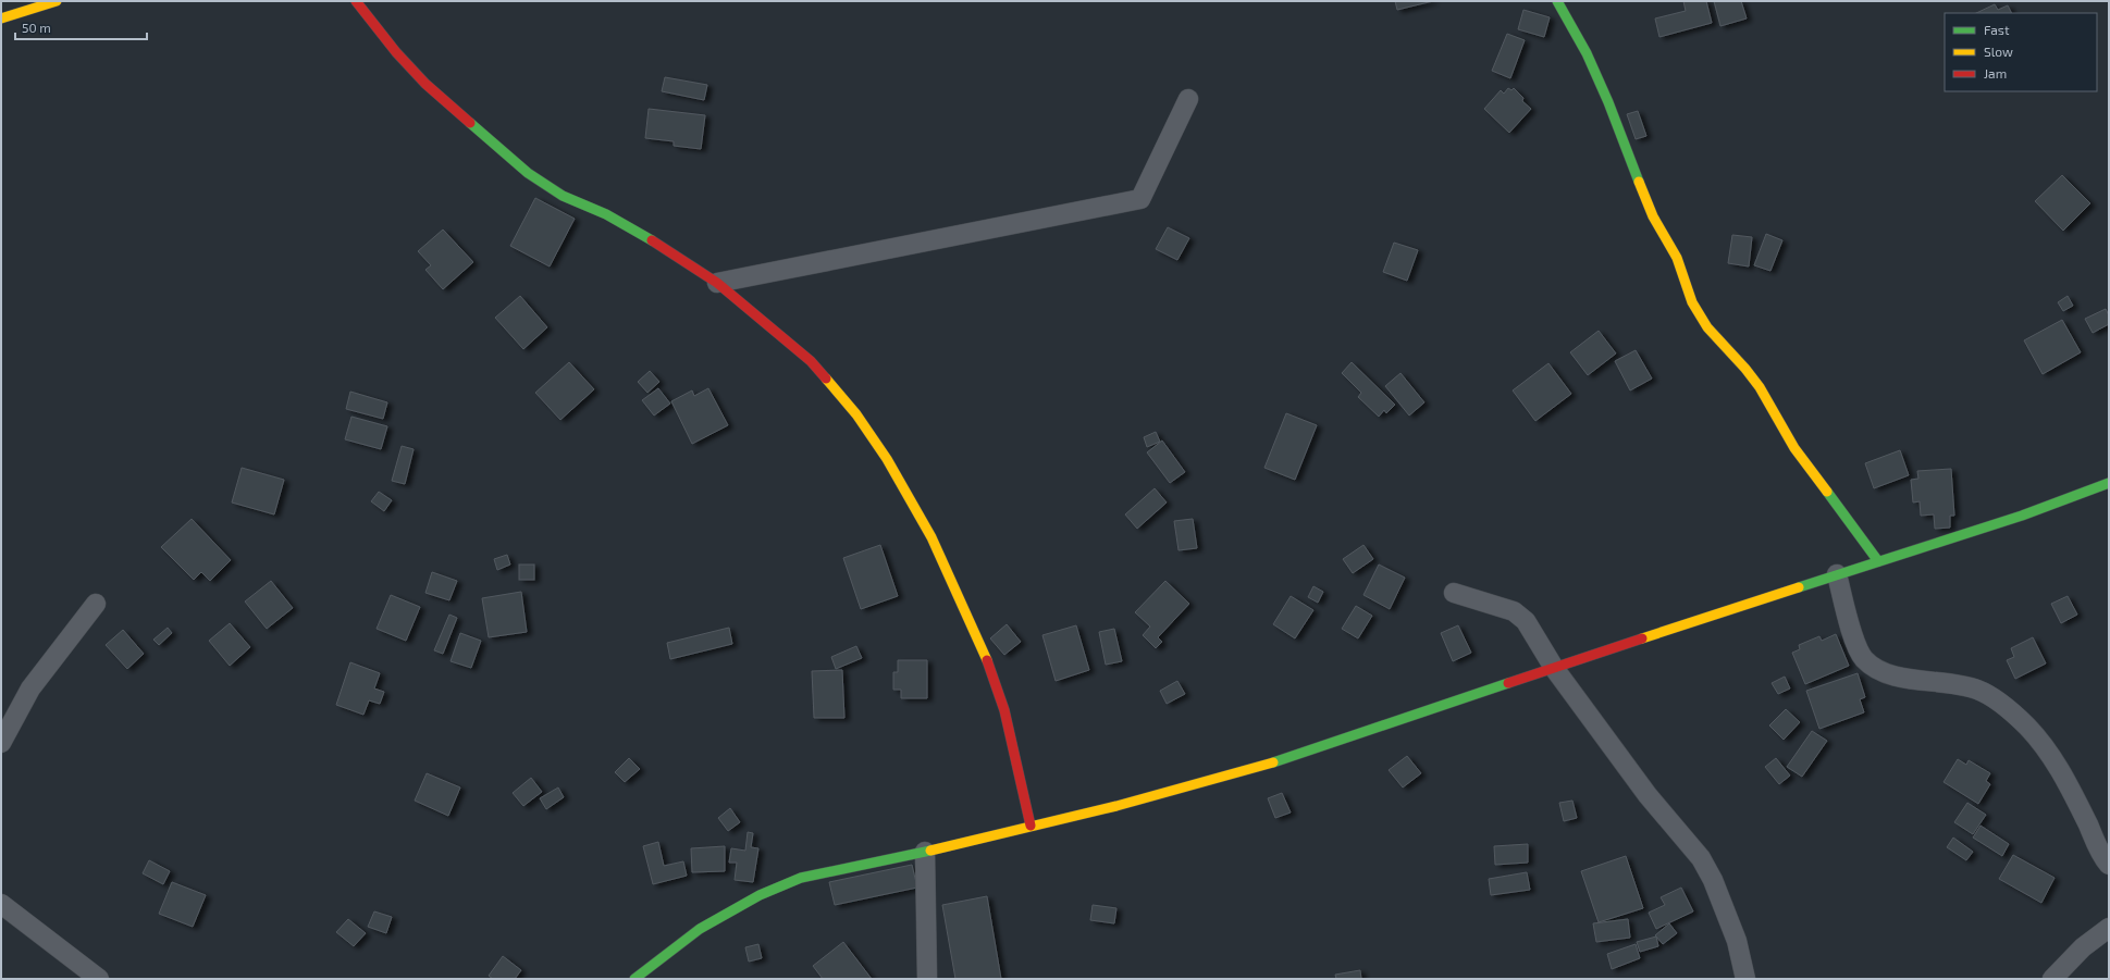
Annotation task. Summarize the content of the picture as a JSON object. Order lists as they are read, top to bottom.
{
  "legend": ["Fast", "Slow", "Jam"],
  "scale_bar": "50 m"
}
